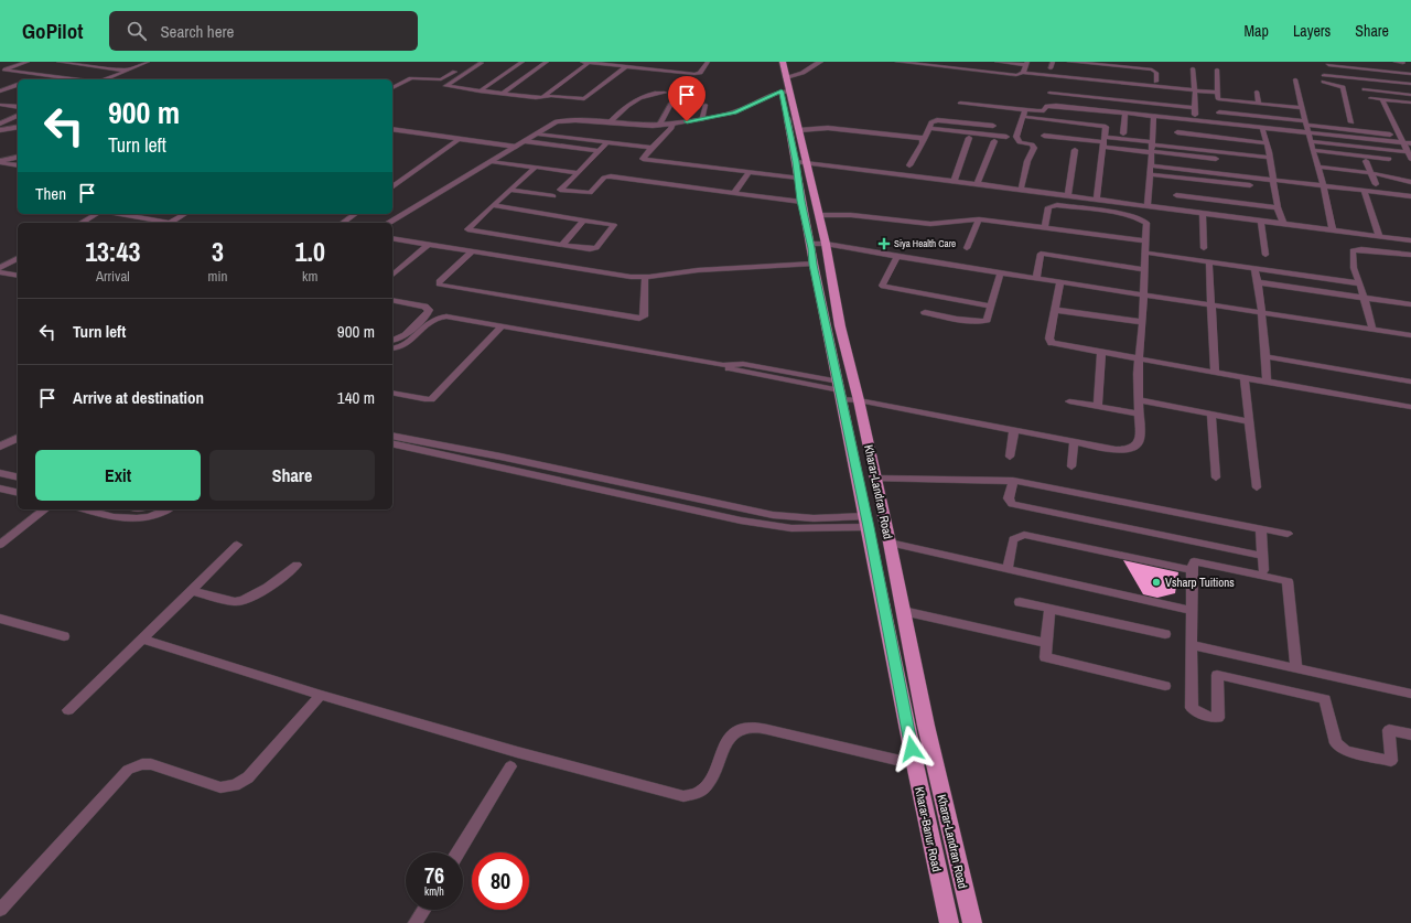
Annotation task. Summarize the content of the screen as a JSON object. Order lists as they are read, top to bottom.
{
  "streets": {
    "highway": ["Kharar-Landran Road", "Kharar-Banur Road"]
  },
  "crossings": [
    ["Kharar-Landran Road", "Kharar-Banur Road"]
  ],
  "places": {
    "health": ["Siya Health Care"],
    "other": ["Vsharp Tuitions"]
  },
  "page": {
    "header": "GoPilot",
    "search": "Search here",
    "nav": ["Map", "Layers", "Share"],
    "turn": ["900 m", "Turn left"],
    "then": "Then",
    "eta": [
      "13:43",
      "Arrival",
      "3",
      "min",
      "1.0",
      "km"
    ],
    "list": [
      {
        "name": "Turn left",
        "value": "900 m"
      },
      {
        "name": "Arrive at destination",
        "value": "140 m"
      }
    ],
    "buttons": ["Exit", "Share"],
    "speed": "76 km/h",
    "limit": "80"
  }
}
